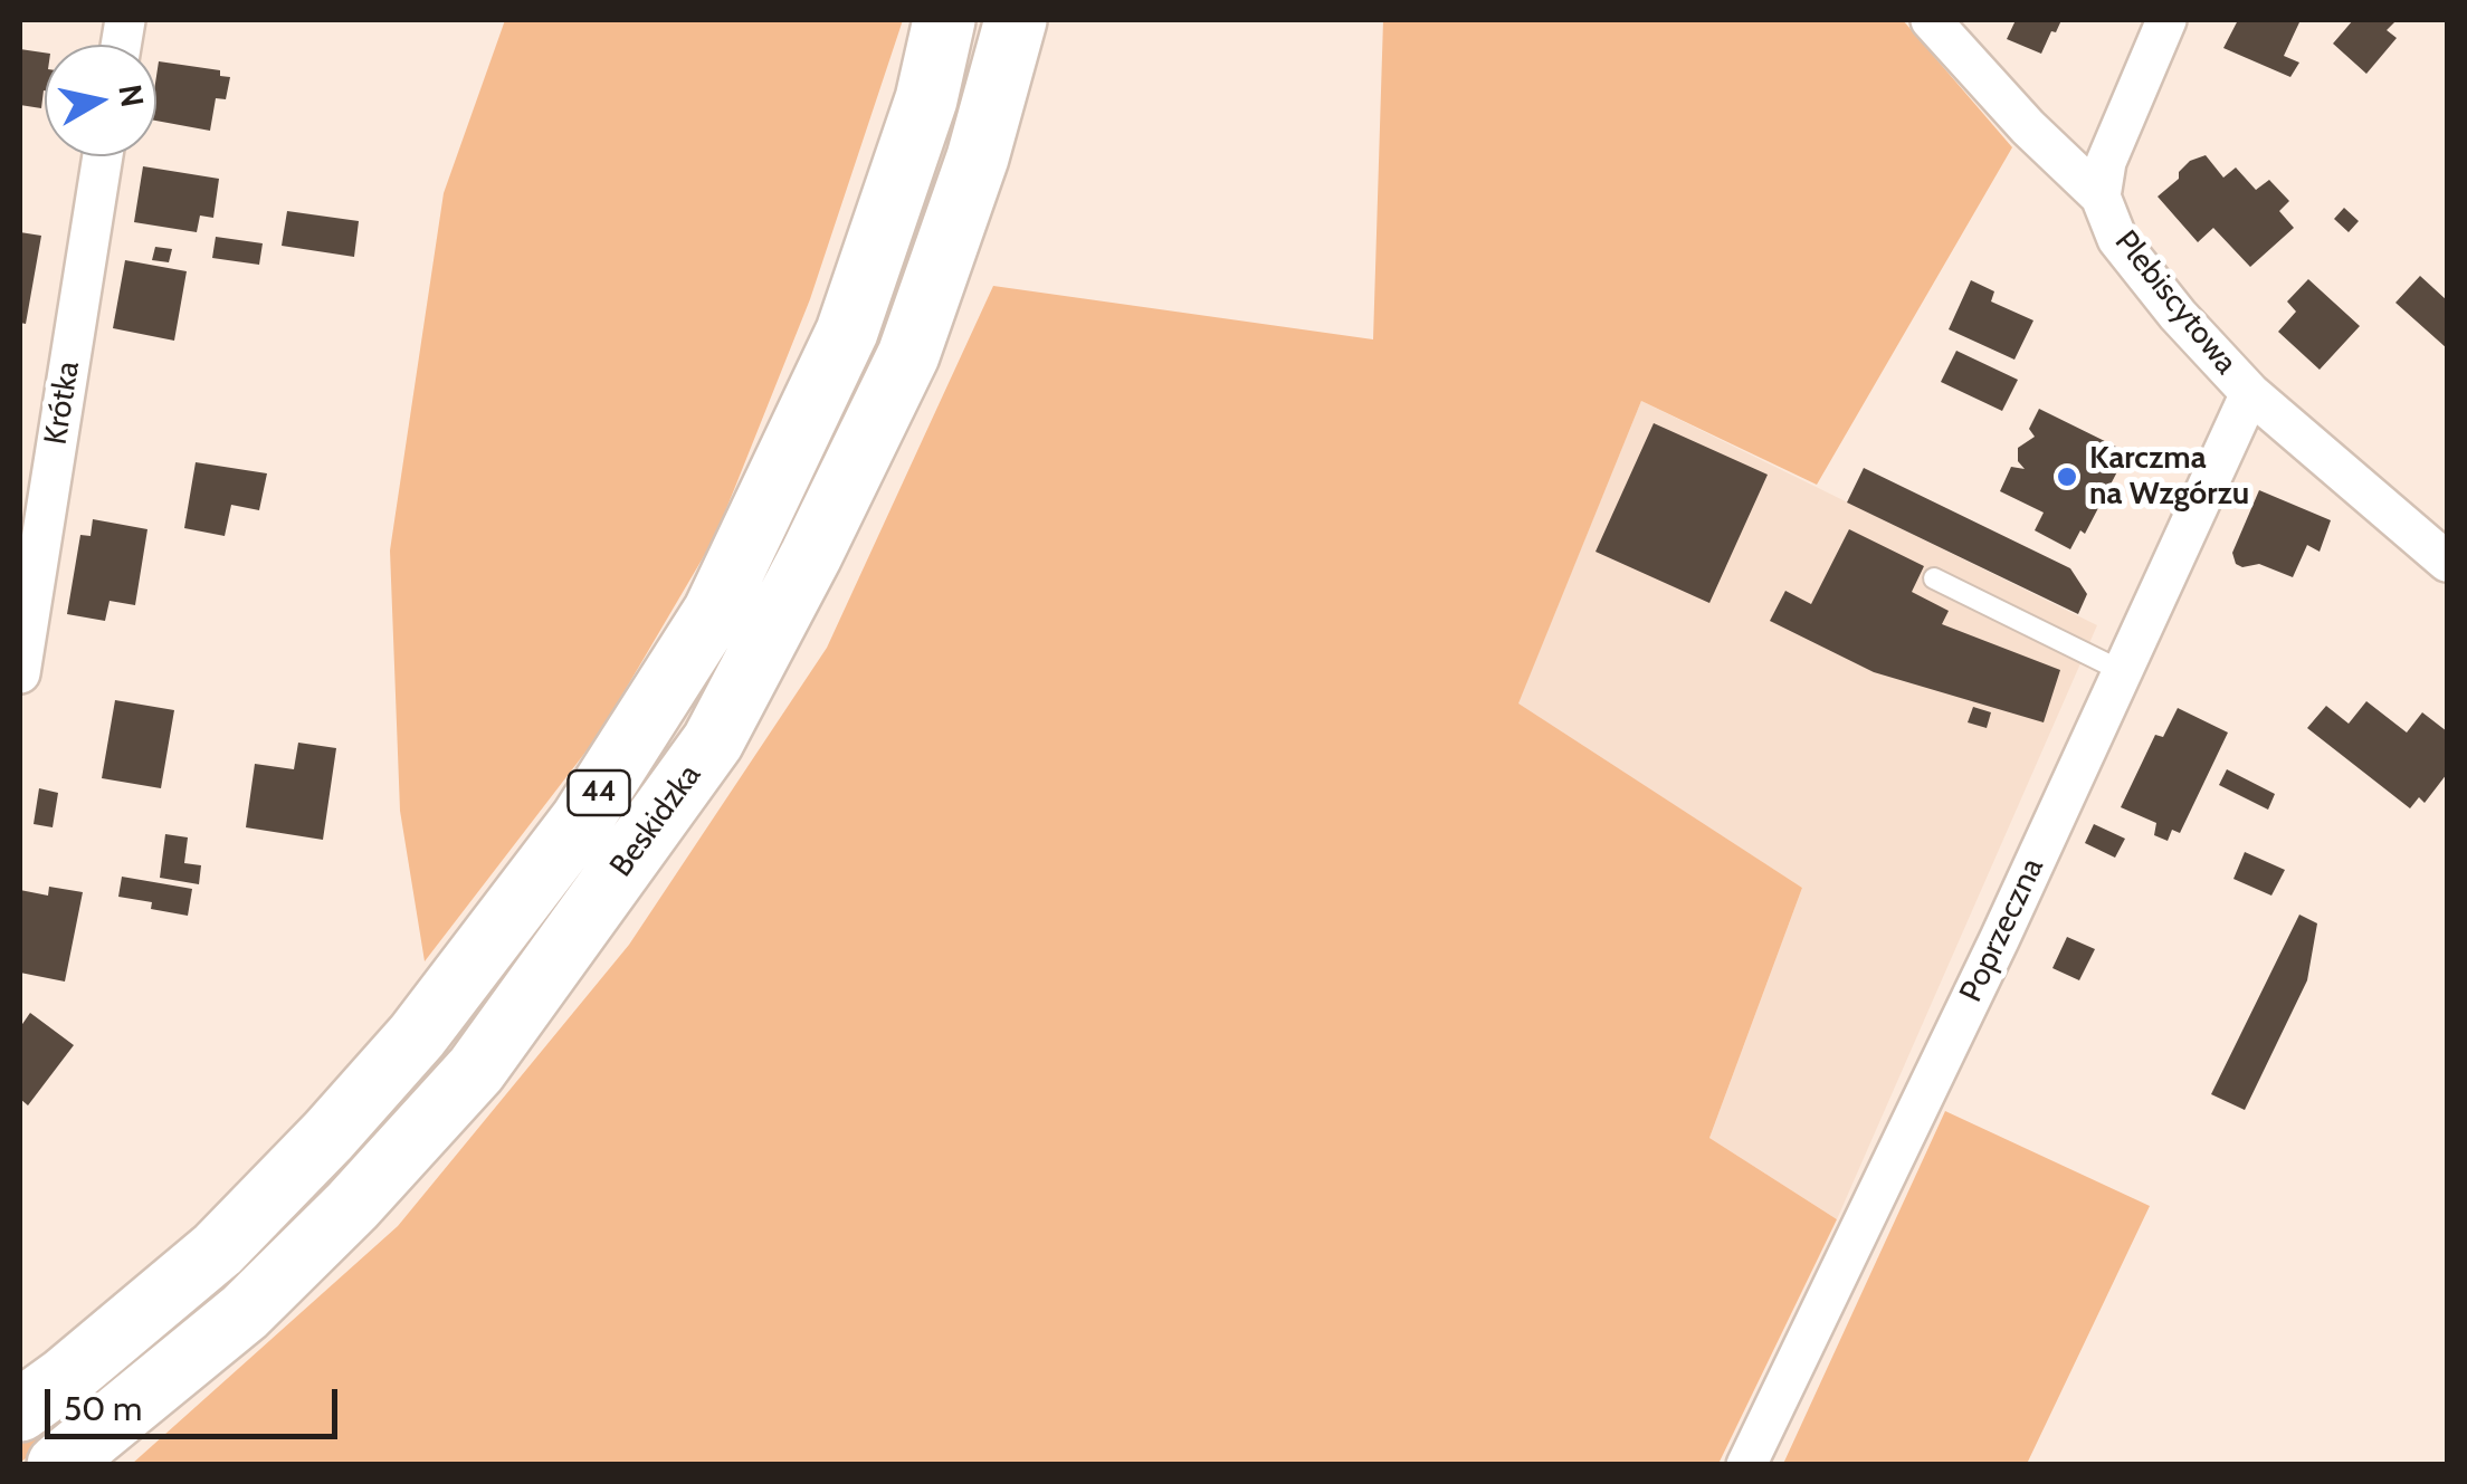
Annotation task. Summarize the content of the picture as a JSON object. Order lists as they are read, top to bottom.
{
  "streets": {
    "main road": ["44", "Beskidzka"],
    "street": ["Plebiscytowa", "Krótka", "Poprzeczna"]
  },
  "crossings": [
    ["Plebiscytowa", "Poprzeczna"]
  ],
  "places": ["Karczma na Wzgórzu"],
  "scale_bar": "50 m",
  "north": "right"
}
